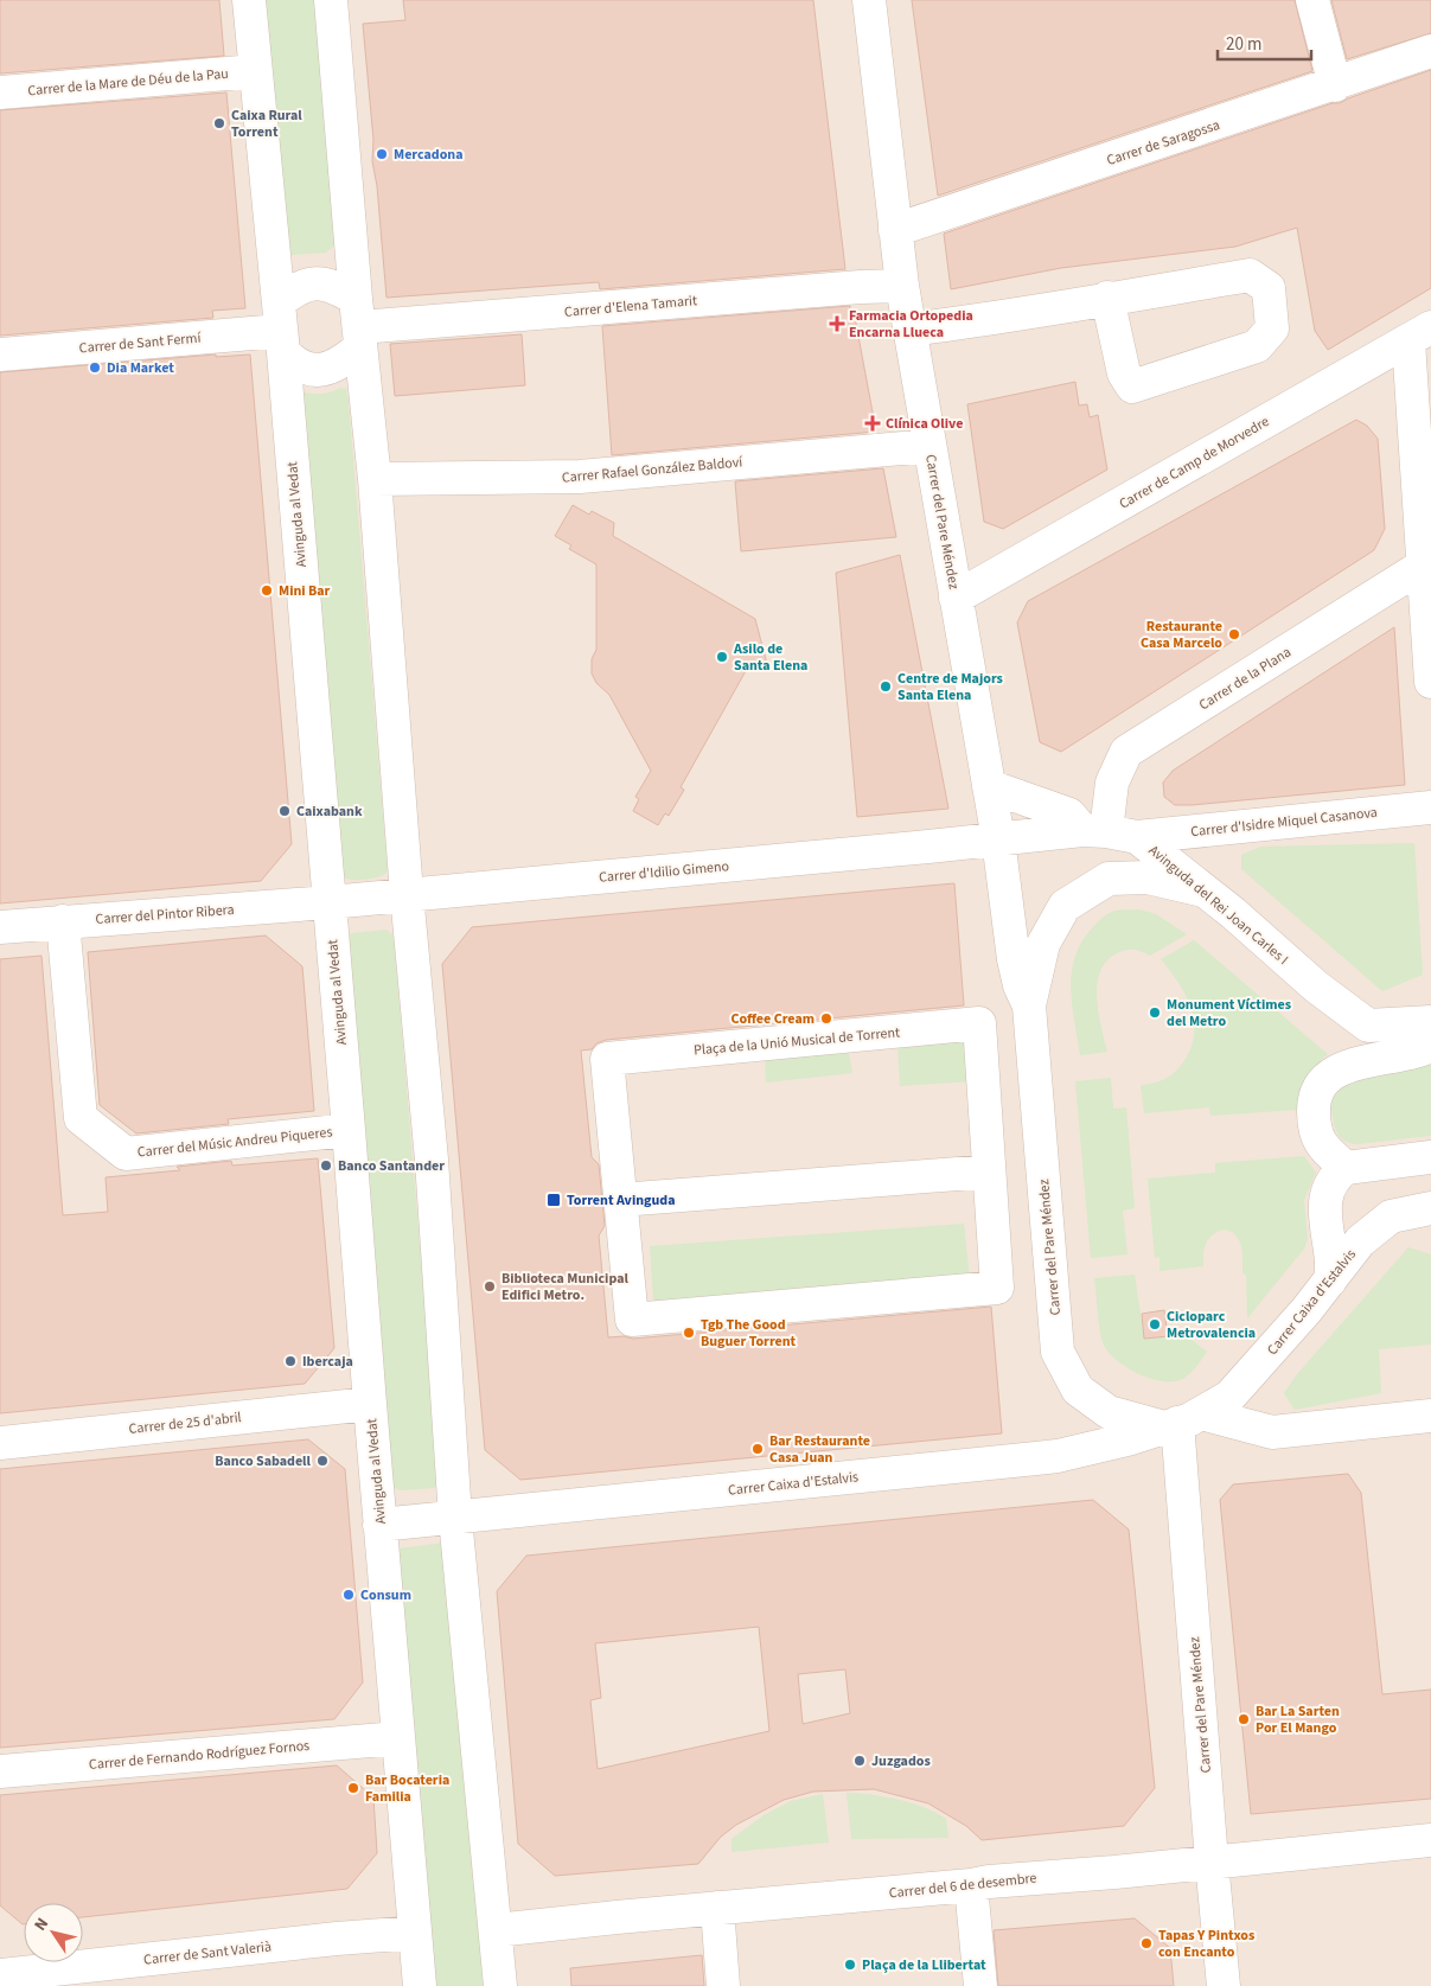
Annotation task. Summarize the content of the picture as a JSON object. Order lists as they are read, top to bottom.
{
  "streets": {
    "street": [
      "Carrer de la Mare de Déu de la Pau",
      "Carrer de Saragossa",
      "Carrer d'Elena Tamarit",
      "Carrer de Sant Fermí",
      "Carrer de Camp de Morvedre",
      "Carrer Rafael González Baldoví",
      "Avinguda al Vedat",
      "Carrer del Pare Méndez",
      "Carrer de la Plana",
      "Carrer d'Isidre Miquel Casanova",
      "Carrer d'Idilio Gimeno",
      "Avinguda del Rei Joan Carles I",
      "Carrer del Pintor Ribera",
      "Plaça de la Unió Musical de Torrent",
      "Carrer del Músic Andreu Piqueres",
      "Carrer Caixa d'Estalvis",
      "Carrer de 25 d'abril",
      "Carrer de Fernando Rodríguez Fornos",
      "Carrer del 6 de desembre",
      "Carrer de Sant Valerià"
    ]
  },
  "crossings": [
    ["Carrer de la Mare de Déu de la Pau", "Avinguda al Vedat"],
    ["Carrer de Saragossa", "Carrer del Pare Méndez"],
    ["Carrer d'Elena Tamarit", "Carrer de Sant Fermí"],
    ["Carrer d'Elena Tamarit", "Avinguda al Vedat"],
    ["Carrer d'Elena Tamarit", "Carrer del Pare Méndez"],
    ["Carrer de Sant Fermí", "Avinguda al Vedat"],
    ["Carrer de Camp de Morvedre", "Carrer del Pare Méndez"],
    ["Carrer Rafael González Baldoví", "Carrer del Pare Méndez"],
    ["Avinguda al Vedat", "Carrer d'Idilio Gimeno"],
    ["Avinguda al Vedat", "Carrer del Pintor Ribera"],
    ["Avinguda al Vedat", "Carrer del Músic Andreu Piqueres"],
    ["Avinguda al Vedat", "Carrer Caixa d'Estalvis"],
    ["Avinguda al Vedat", "Carrer de 25 d'abril"],
    ["Avinguda al Vedat", "Carrer de Fernando Rodríguez Fornos"],
    ["Avinguda al Vedat", "Carrer de Sant Valerià"],
    ["Carrer del Pare Méndez", "Carrer d'Idilio Gimeno"],
    ["Carrer del Pare Méndez", "Avinguda del Rei Joan Carles I"],
    ["Carrer del Pare Méndez", "Carrer Caixa d'Estalvis"],
    ["Carrer del Pare Méndez", "Carrer del 6 de desembre"],
    ["Carrer de la Plana", "Carrer d'Isidre Miquel Casanova"],
    ["Carrer de la Plana", "Avinguda del Rei Joan Carles I"],
    ["Carrer d'Isidre Miquel Casanova", "Avinguda del Rei Joan Carles I"],
    ["Carrer d'Idilio Gimeno", "Carrer del Pintor Ribera"],
    ["Carrer del Pintor Ribera", "Carrer del Músic Andreu Piqueres"]
  ],
  "places": {
    "other": [
      "Caixa Rural Torrent",
      "Mercadona",
      "Dia Market",
      "Mini Bar",
      "Restaurante Casa Marcelo",
      "Asilo de Santa Elena",
      "Centre de Majors Santa Elena",
      "Caixabank",
      "Monument Víctimes del Metro",
      "Coffee Cream",
      "Banco Santander",
      "Biblioteca Municipal Edifici Metro.",
      "Cicloparc Metrovalencia",
      "Tgb The Good Buguer Torrent",
      "Ibercaja",
      "Bar Restaurante Casa Juan",
      "Banco Sabadell",
      "Consum",
      "Bar La Sarten Por El Mango",
      "Juzgados",
      "Bar Bocateria Familia",
      "Tapas Y Pintxos con Encanto",
      "Plaça de la Llibertat"
    ],
    "health": ["Farmacia Ortopedia Encarna Llueca", "Clínica Olive"],
    "transit": ["Torrent Avinguda"]
  },
  "scale_bar": "20 m",
  "north": "top left"
}
